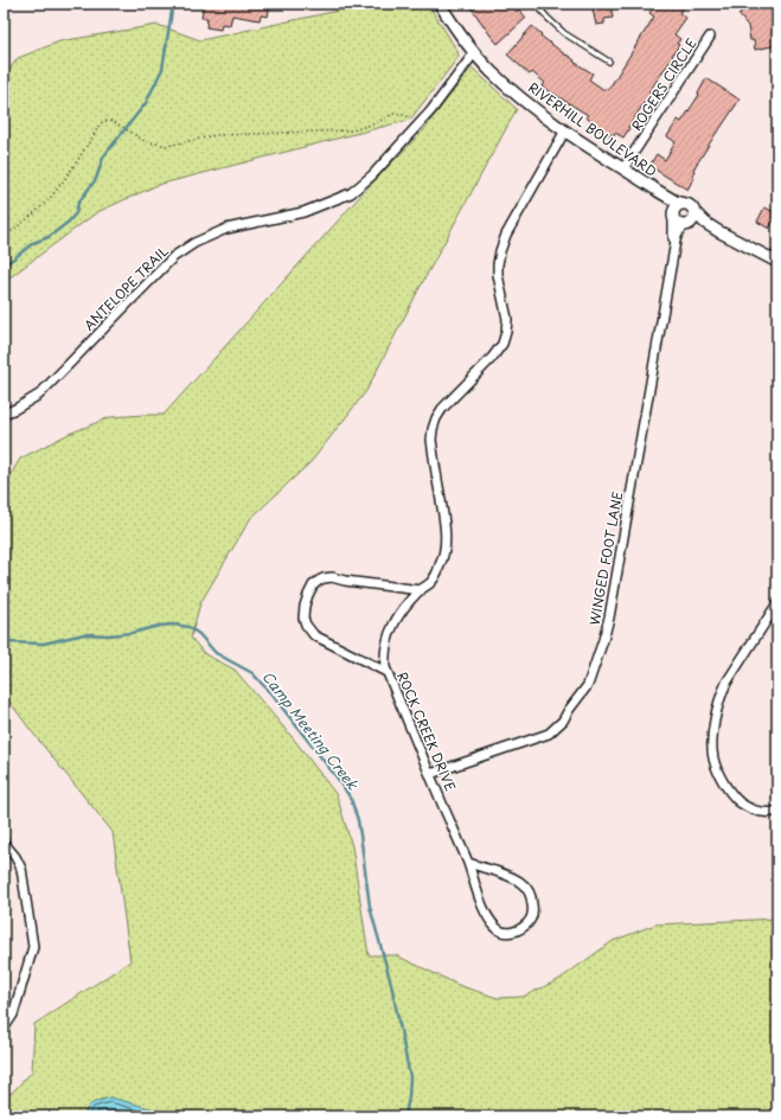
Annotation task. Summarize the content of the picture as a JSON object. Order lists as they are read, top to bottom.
{
  "streets": {
    "street": [
      "ROGERS CIRCLE",
      "RIVERHILL BOULEVARD",
      "ANTELOPE TRAIL",
      "WINGED FOOT LANE",
      "ROCK CREEK DRIVE"
    ]
  },
  "crossings": [
    ["ROGERS CIRCLE", "RIVERHILL BOULEVARD"],
    ["RIVERHILL BOULEVARD", "ANTELOPE TRAIL"],
    ["RIVERHILL BOULEVARD", "WINGED FOOT LANE"],
    ["RIVERHILL BOULEVARD", "ROCK CREEK DRIVE"],
    ["WINGED FOOT LANE", "ROCK CREEK DRIVE"]
  ],
  "water": ["Camp Meeting Creek"]
}
